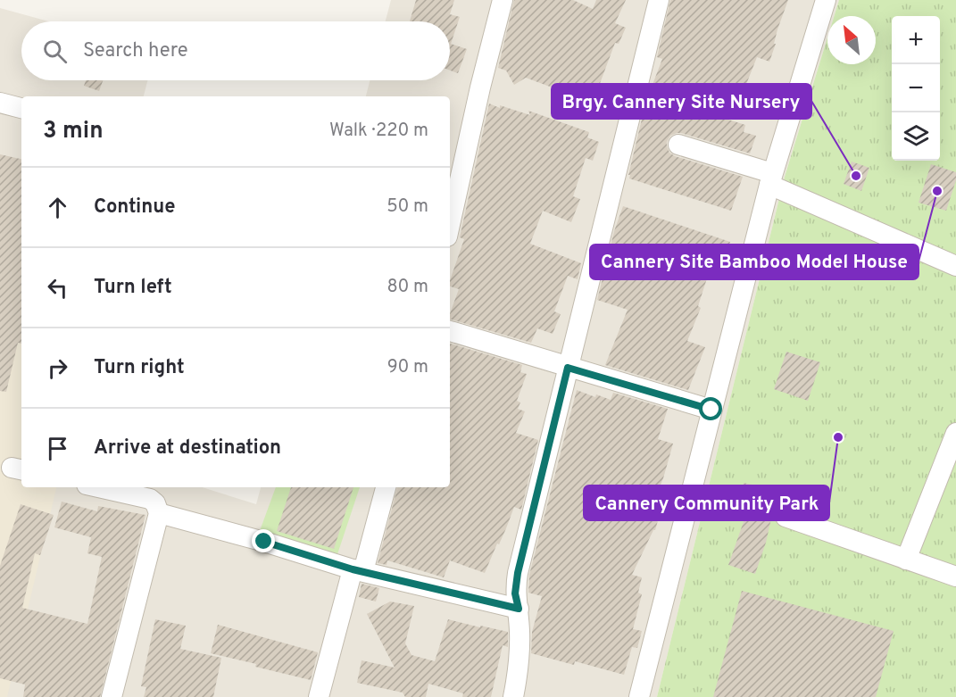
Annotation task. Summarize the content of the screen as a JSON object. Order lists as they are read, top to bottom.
{
  "places": ["Brgy. Cannery Site Nursery", "Cannery Site Bamboo Model House", "Cannery Community Park"],
  "north": "top left",
  "page": {
    "map_buttons": ["+", "−"],
    "search": "Search here",
    "heading": ["3 min", "Walk · 220 m"],
    "list": [
      ["Continue", "50 m"],
      ["Turn left", "80 m"],
      ["Turn right", "90 m"],
      "Arrive at destination"
    ]
  }
}
